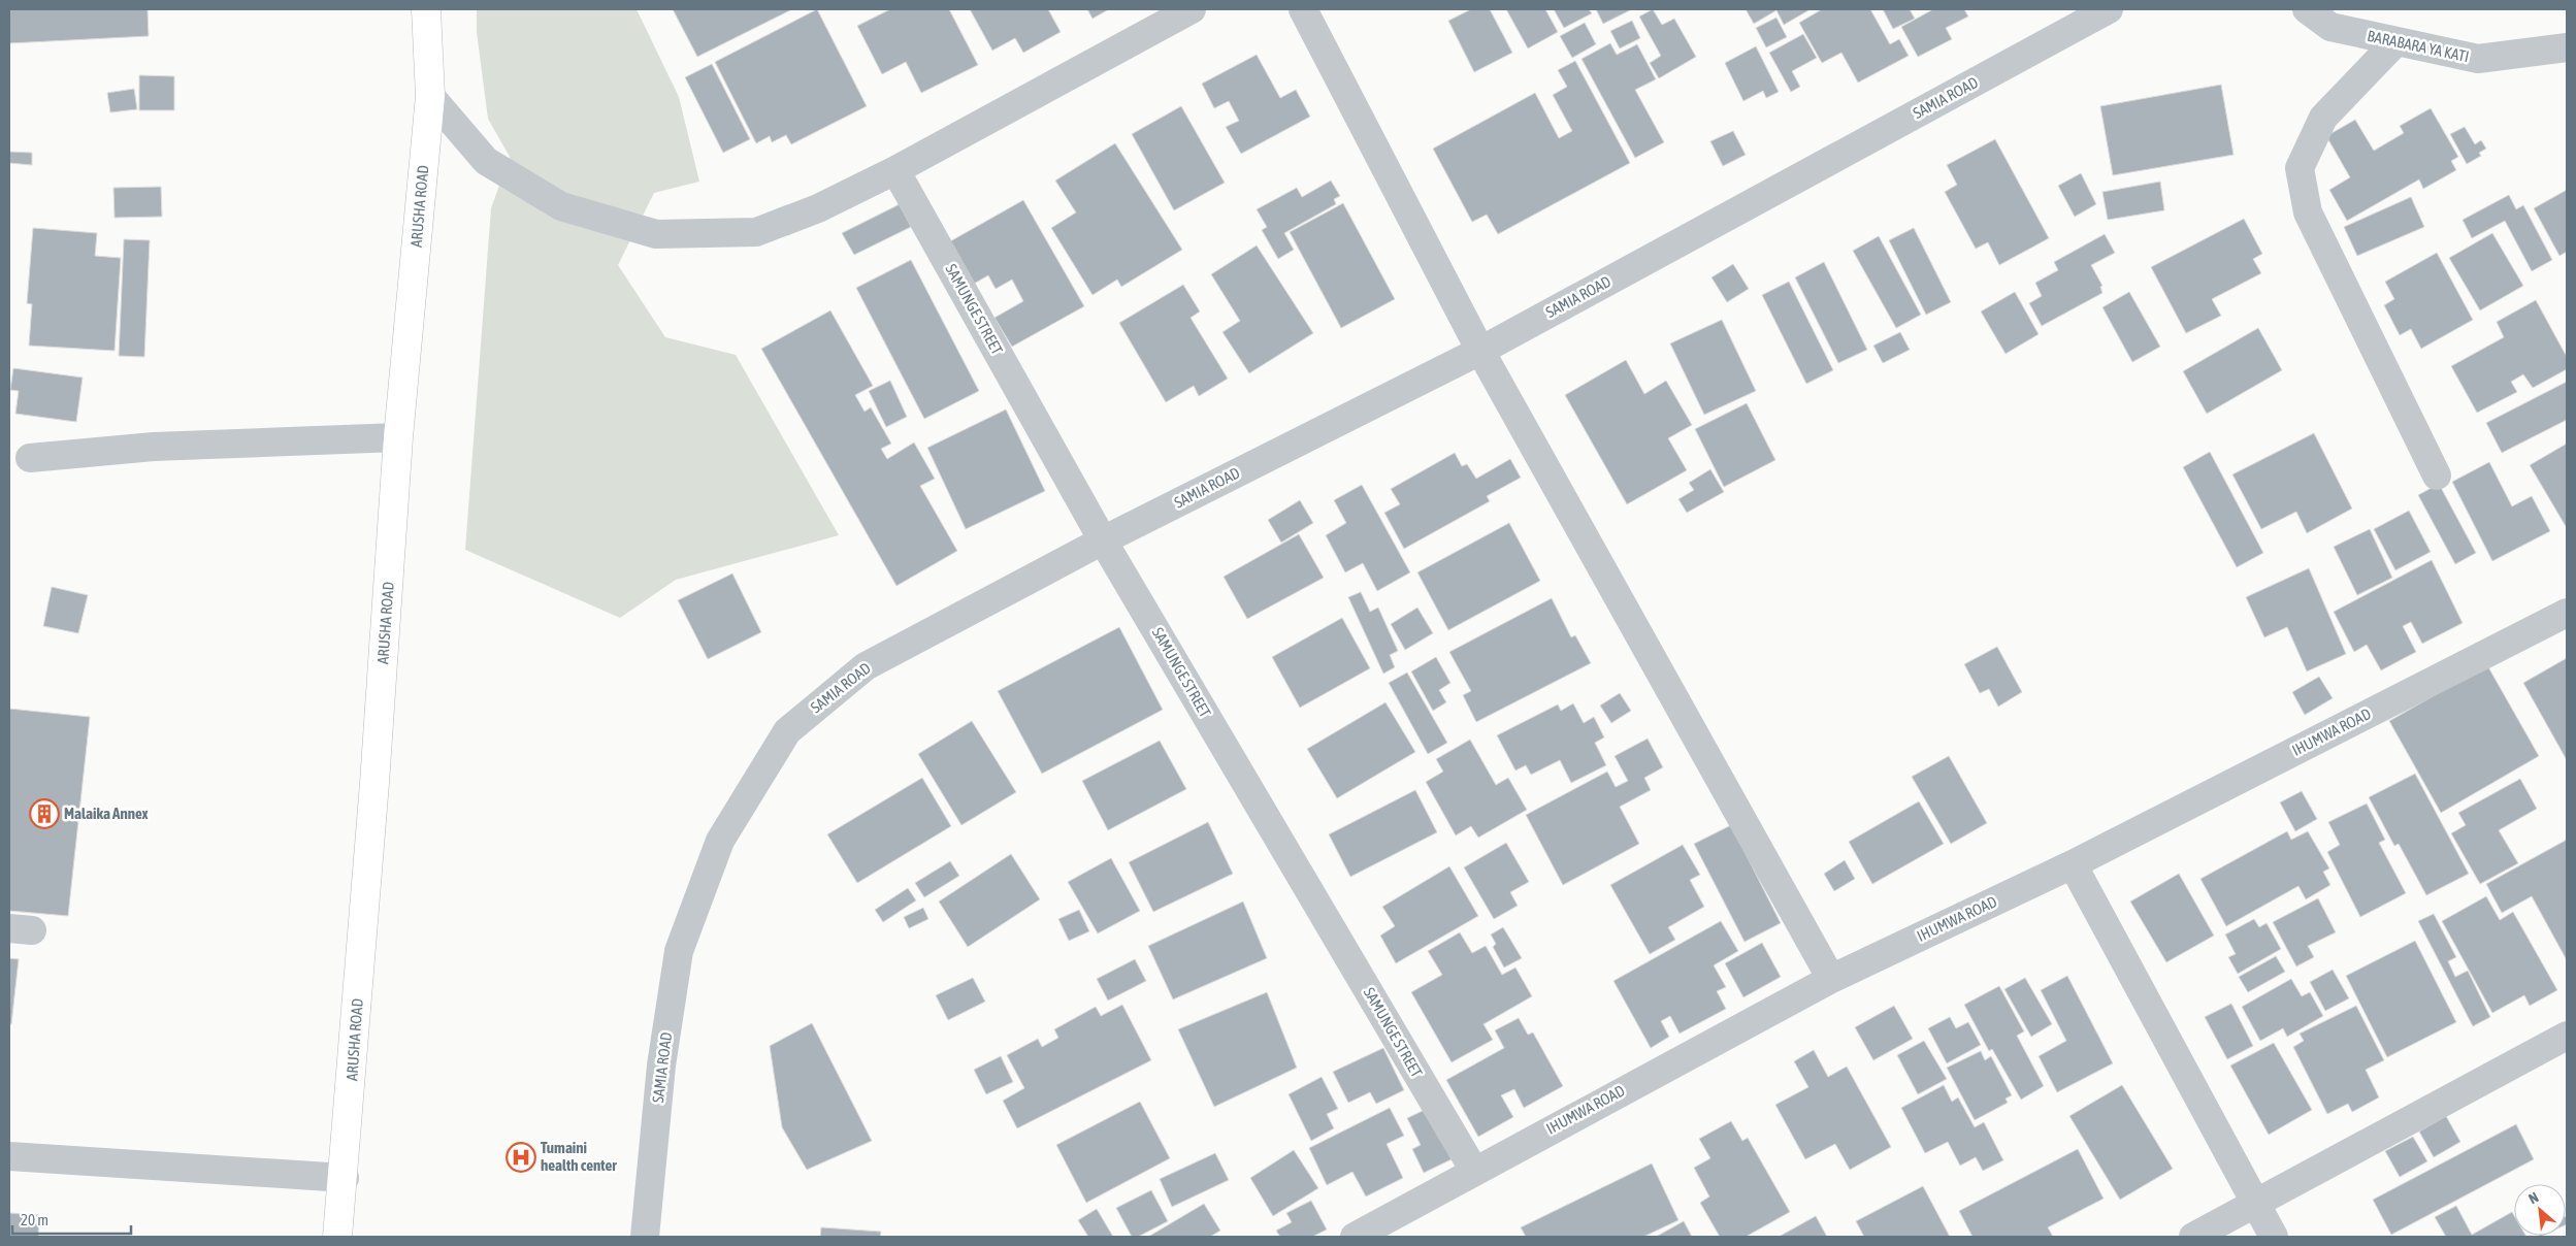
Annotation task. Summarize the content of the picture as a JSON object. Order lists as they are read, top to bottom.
{
  "streets": {
    "highway": ["ARUSHA ROAD"],
    "street": [
      "BARABARA YA KATI",
      "SAMIA ROAD",
      "SAMUNGE STREET",
      "IHUMWA ROAD"
    ]
  },
  "crossings": [
    ["SAMIA ROAD", "SAMUNGE STREET"],
    ["SAMUNGE STREET", "IHUMWA ROAD"]
  ],
  "places": {
    "building": ["Malaika Annex"],
    "hospital": ["Tumaini health center"]
  },
  "scale_bar": "20 m",
  "north": "top left"
}
